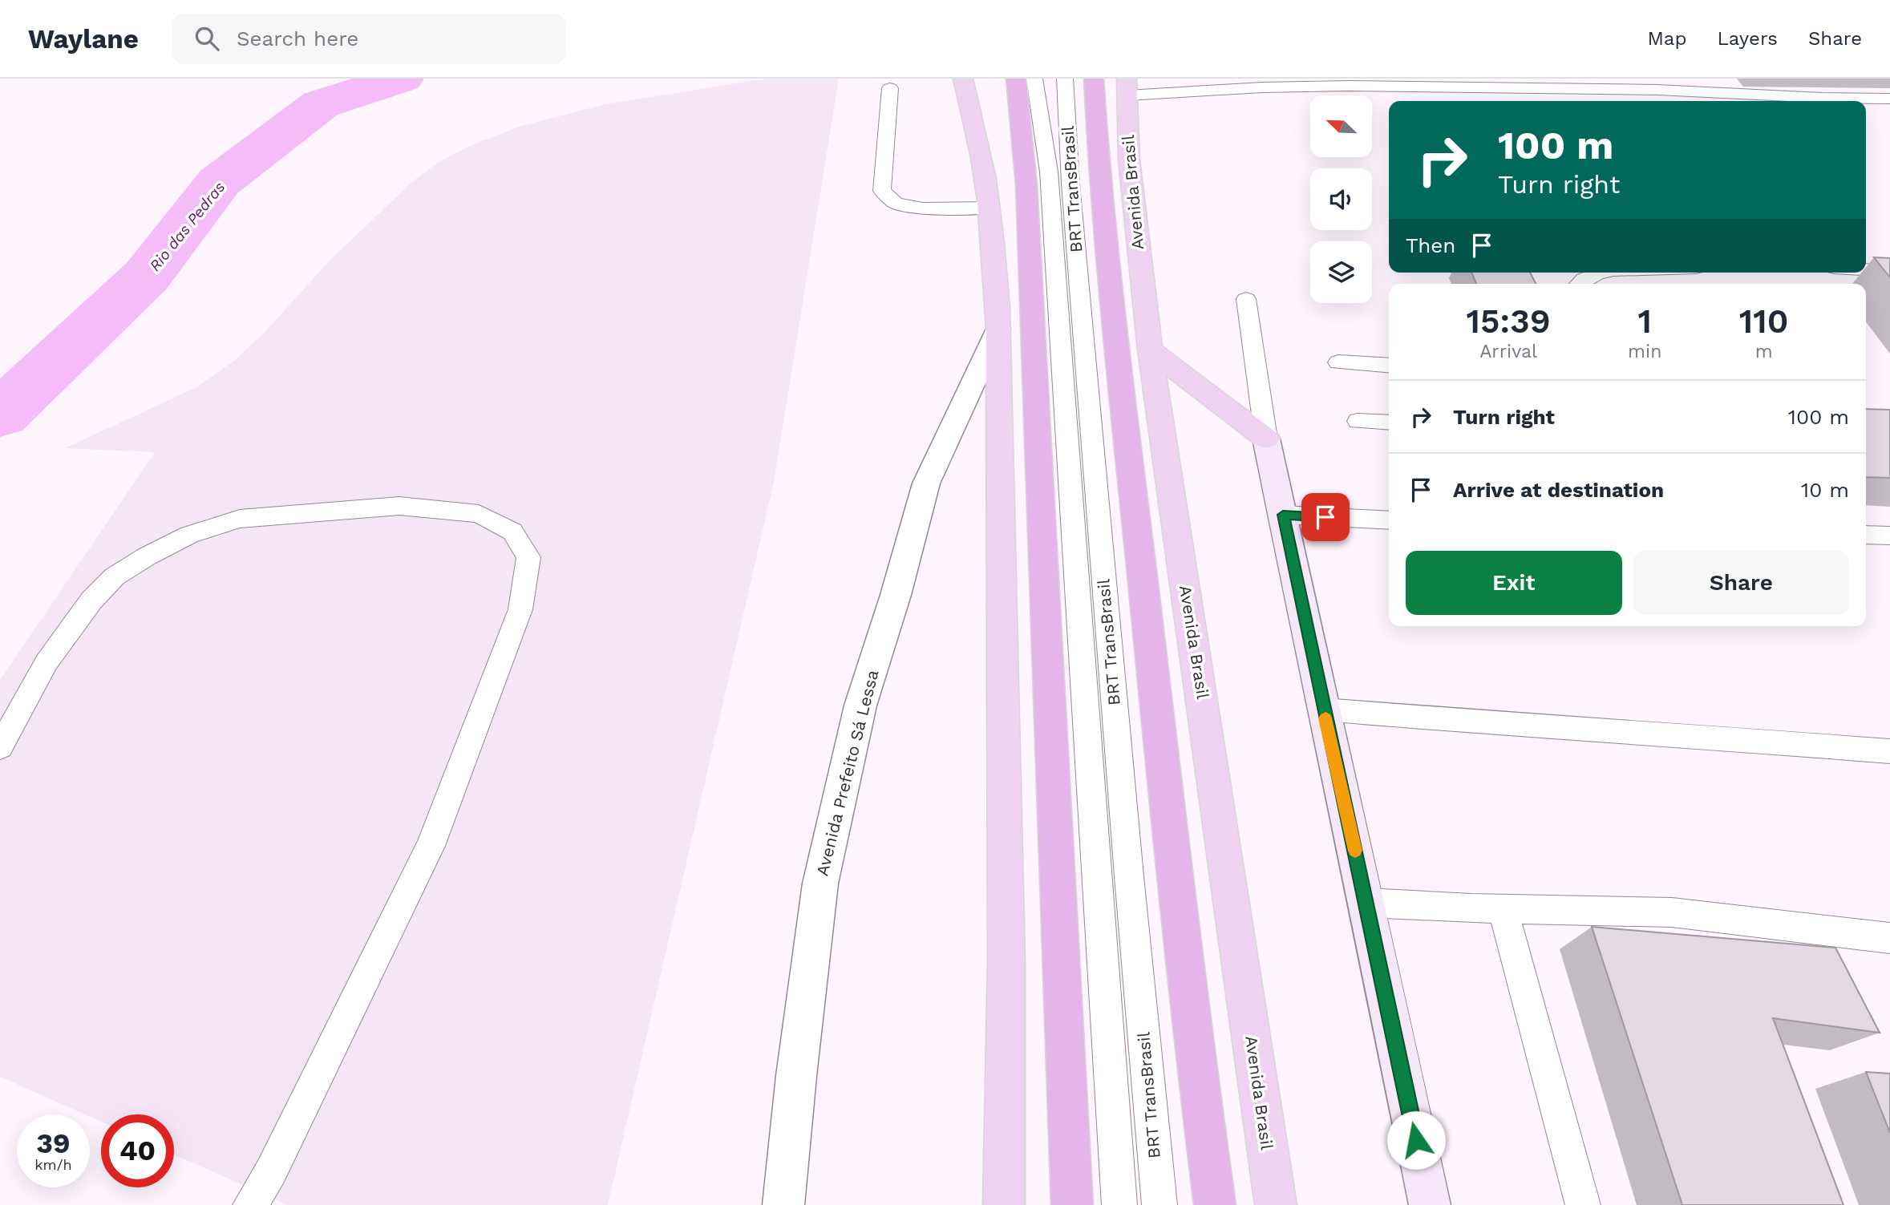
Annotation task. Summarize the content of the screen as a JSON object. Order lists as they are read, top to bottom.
{
  "streets": {
    "highway": ["Avenida Brasil"],
    "street": ["Avenida Prefeito Sá Lessa"],
    "lane": ["BRT TransBrasil"]
  },
  "water": ["Rio das Pedras"],
  "north": "top left",
  "page": {
    "header": "Waylane",
    "search": "Search here",
    "nav": ["Map", "Layers", "Share"],
    "turn": ["100 m", "Turn right"],
    "then": "Then",
    "eta": [
      "15:39",
      "Arrival",
      "1",
      "min",
      "110",
      "m"
    ],
    "list": [
      {
        "name": "Turn right",
        "value": "100 m"
      },
      {
        "name": "Arrive at destination",
        "value": "10 m"
      }
    ],
    "buttons": ["Exit", "Share"],
    "speed": "39 km/h",
    "limit": "40"
  }
}
